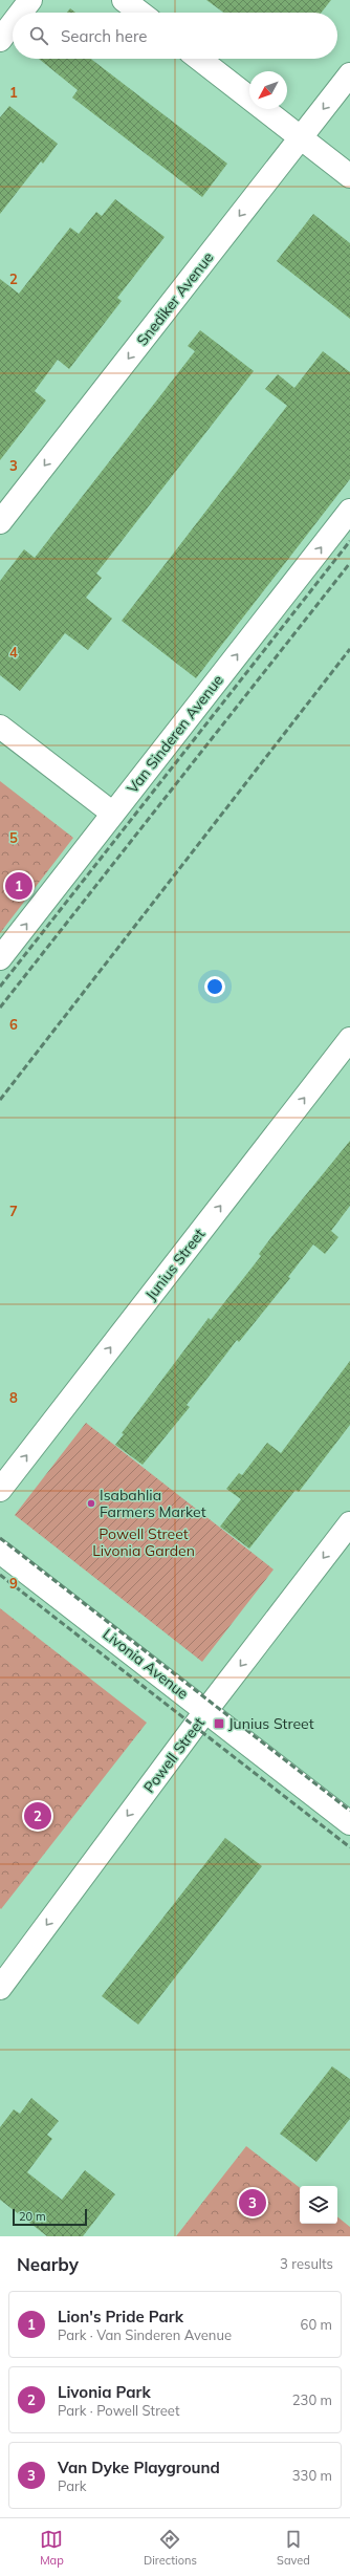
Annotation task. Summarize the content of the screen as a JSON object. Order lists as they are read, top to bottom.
{
  "streets": {
    "street": [
      "Snediker Avenue",
      "Van Sinderen Avenue",
      "Junius Street",
      "Livonia Avenue",
      "Powell Street"
    ]
  },
  "crossings": [
    ["Livonia Avenue", "Powell Street"]
  ],
  "one_way": [
    "Snediker Avenue",
    "Van Sinderen Avenue",
    "Junius Street",
    "Powell Street"
  ],
  "parks": ["Powell Street Livonia Garden"],
  "places": {
    "other": ["Isabahlia Farmers Market"],
    "transit": ["Junius Street"]
  },
  "scale_bar": "20 m",
  "north": "bottom left",
  "page": {
    "search": "Search here",
    "pins": ["1", "2", "3"],
    "scale": "20 m",
    "heading": ["Nearby", "3 results"],
    "list": [
      {
        "mark": "1",
        "name": "Lion's Pride Park",
        "note": "Park · Van Sinderen Avenue",
        "value": "60 m"
      },
      {
        "mark": "2",
        "name": "Livonia Park",
        "note": "Park · Powell Street",
        "value": "230 m"
      },
      {
        "mark": "3",
        "name": "Van Dyke Playground",
        "note": "Park",
        "value": "330 m"
      }
    ],
    "nav": ["Map", "Directions", "Saved"]
  },
  "grid": {
    "rows": [
      "1",
      "2",
      "3",
      "4",
      "5",
      "6",
      "7",
      "8",
      "9"
    ]
  }
}
